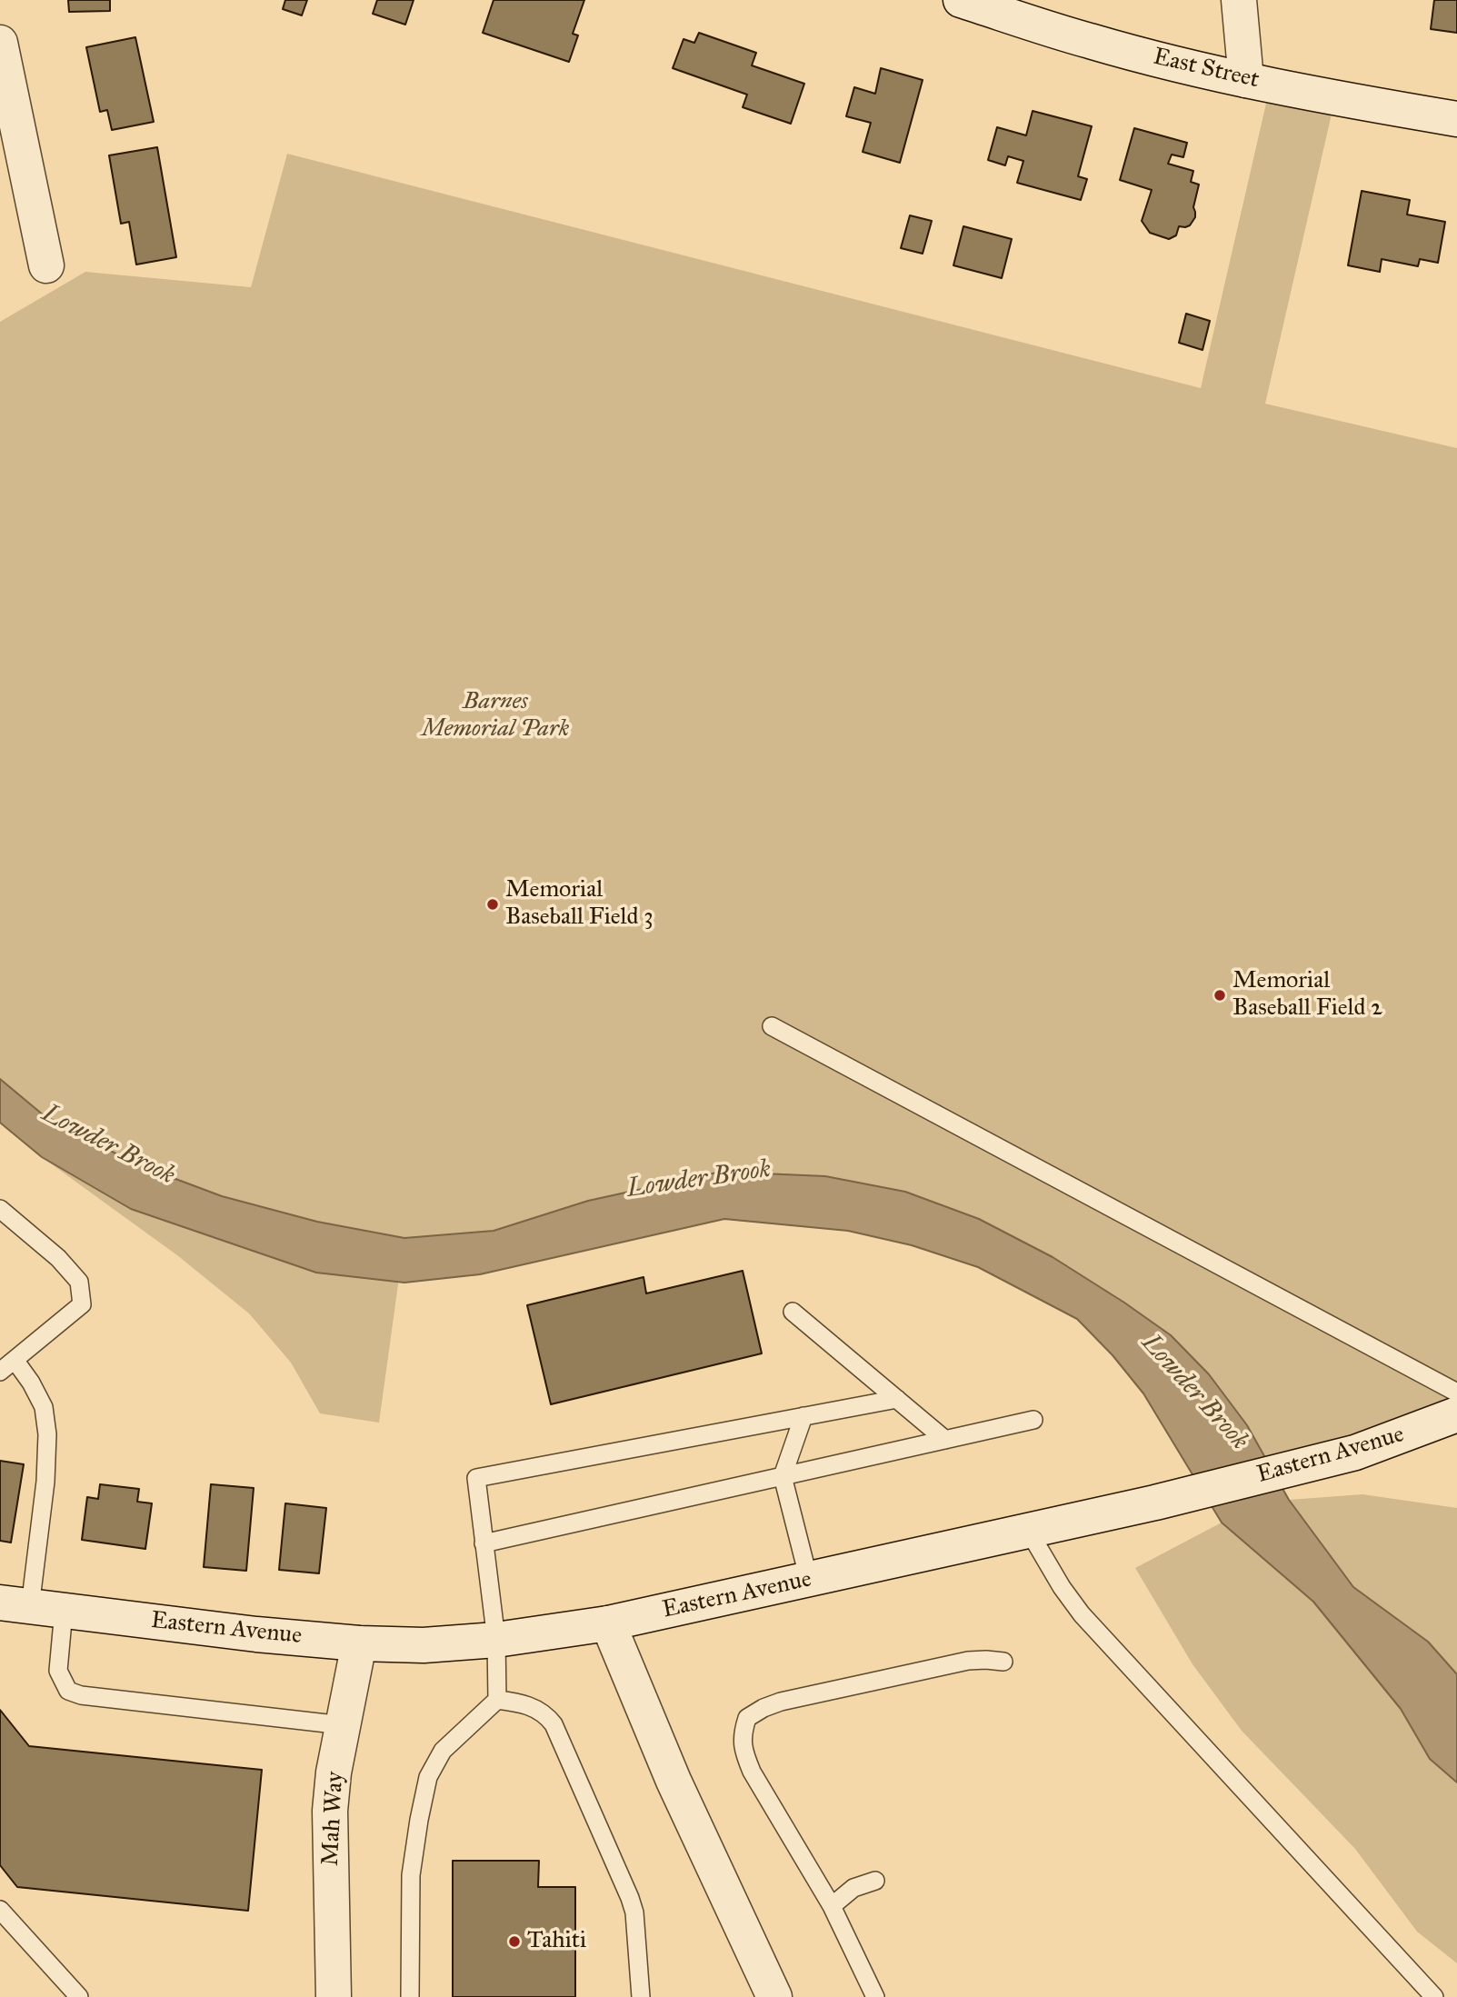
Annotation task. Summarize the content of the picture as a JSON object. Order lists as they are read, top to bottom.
{
  "streets": {
    "main road": ["East Street", "Eastern Avenue", "Mah Way"]
  },
  "crossings": [
    ["Eastern Avenue", "Mah Way"]
  ],
  "water": ["Lowder Brook"],
  "parks": ["Barnes Memorial Park"],
  "places": ["Memorial Baseball Field 3", "Memorial Baseball Field 2", "Tahiti"]
}
